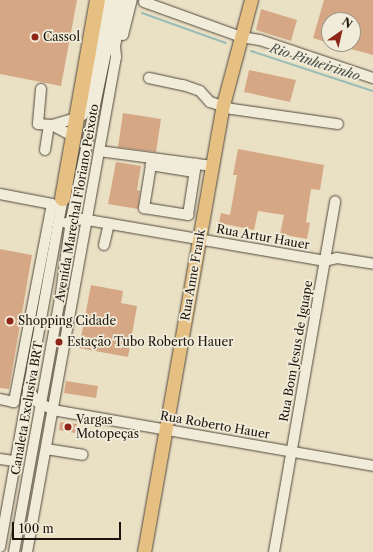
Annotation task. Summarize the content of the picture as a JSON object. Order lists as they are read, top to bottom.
{
  "streets": {
    "main road": ["Rua Anne Frank"],
    "street": [
      "Avenida Marechal Floriano Peixoto",
      "Rua Artur Hauer",
      "Rua Bom Jesus de Iguape",
      "Canaleta Exclusiva BRT",
      "Rua Roberto Hauer"
    ]
  },
  "crossings": [
    ["Avenida Marechal Floriano Peixoto", "Rua Artur Hauer"],
    ["Avenida Marechal Floriano Peixoto", "Canaleta Exclusiva BRT"],
    ["Avenida Marechal Floriano Peixoto", "Rua Roberto Hauer"],
    ["Rua Artur Hauer", "Rua Anne Frank"],
    ["Rua Artur Hauer", "Rua Bom Jesus de Iguape"],
    ["Rua Artur Hauer", "Canaleta Exclusiva BRT"],
    ["Rua Anne Frank", "Rua Roberto Hauer"],
    ["Rua Bom Jesus de Iguape", "Rua Roberto Hauer"],
    ["Canaleta Exclusiva BRT", "Rua Roberto Hauer"]
  ],
  "water": ["Rio Pinheirinho"],
  "places": [
    "Cassol",
    "Shopping Cidade",
    "Estação Tubo Roberto Hauer",
    "Vargas Motopeças"
  ],
  "scale_bar": "100 m",
  "north": "top right"
}
